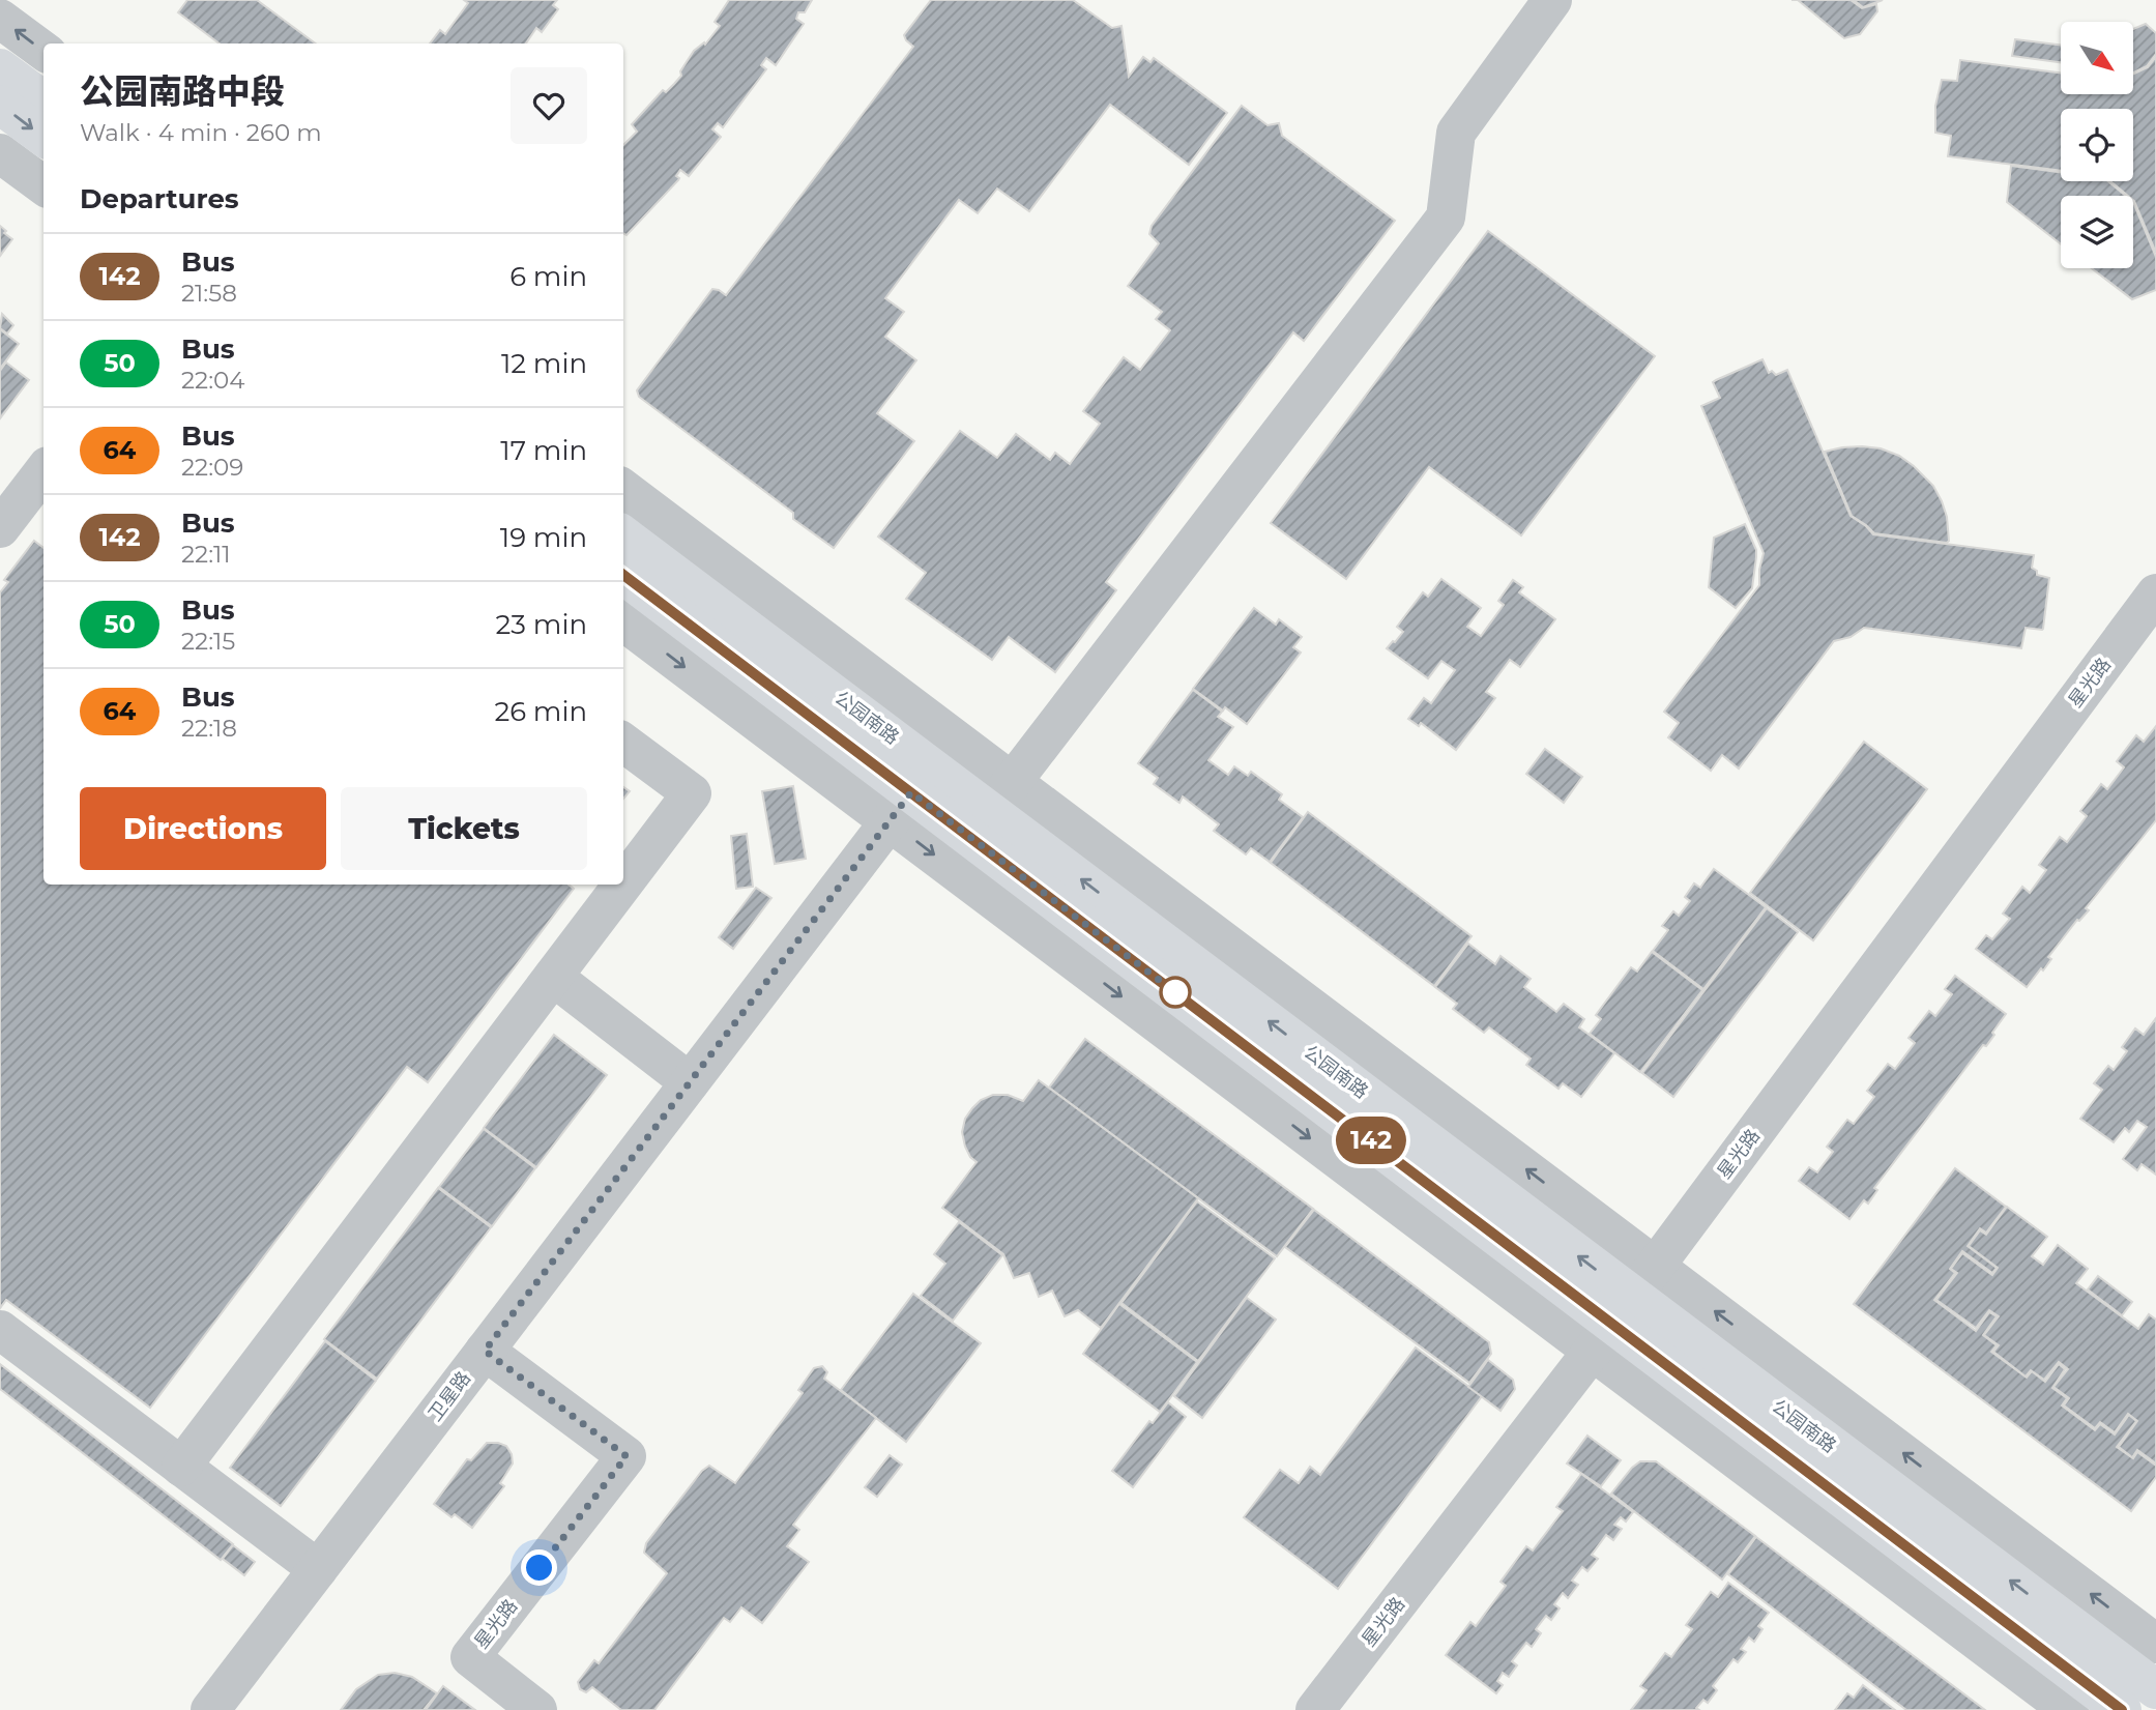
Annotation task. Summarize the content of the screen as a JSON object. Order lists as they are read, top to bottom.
{
  "streets": {
    "main road": ["公园南路"],
    "street": ["星光路", "卫星路"]
  },
  "crossings": [
    ["星光路", "公园南路"],
    ["星光路", "卫星路"],
    ["公园南路", "卫星路"]
  ],
  "lines": ["bus line 142"],
  "north": "bottom right",
  "page": {
    "on_map": "142",
    "heading": [
      ["公园南路中段", "Walk · 4 min · 260 m"],
      "Departures"
    ],
    "list": [
      {
        "mark": "142",
        "name": "Bus",
        "note": "21:58",
        "value": "6 min"
      },
      {
        "mark": "50",
        "name": "Bus",
        "note": "22:04",
        "value": "12 min"
      },
      {
        "mark": "64",
        "name": "Bus",
        "note": "22:09",
        "value": "17 min"
      },
      {
        "mark": "142",
        "name": "Bus",
        "note": "22:11",
        "value": "19 min"
      },
      {
        "mark": "50",
        "name": "Bus",
        "note": "22:15",
        "value": "23 min"
      },
      {
        "mark": "64",
        "name": "Bus",
        "note": "22:18",
        "value": "26 min"
      }
    ],
    "buttons": ["Directions", "Tickets"]
  }
}
